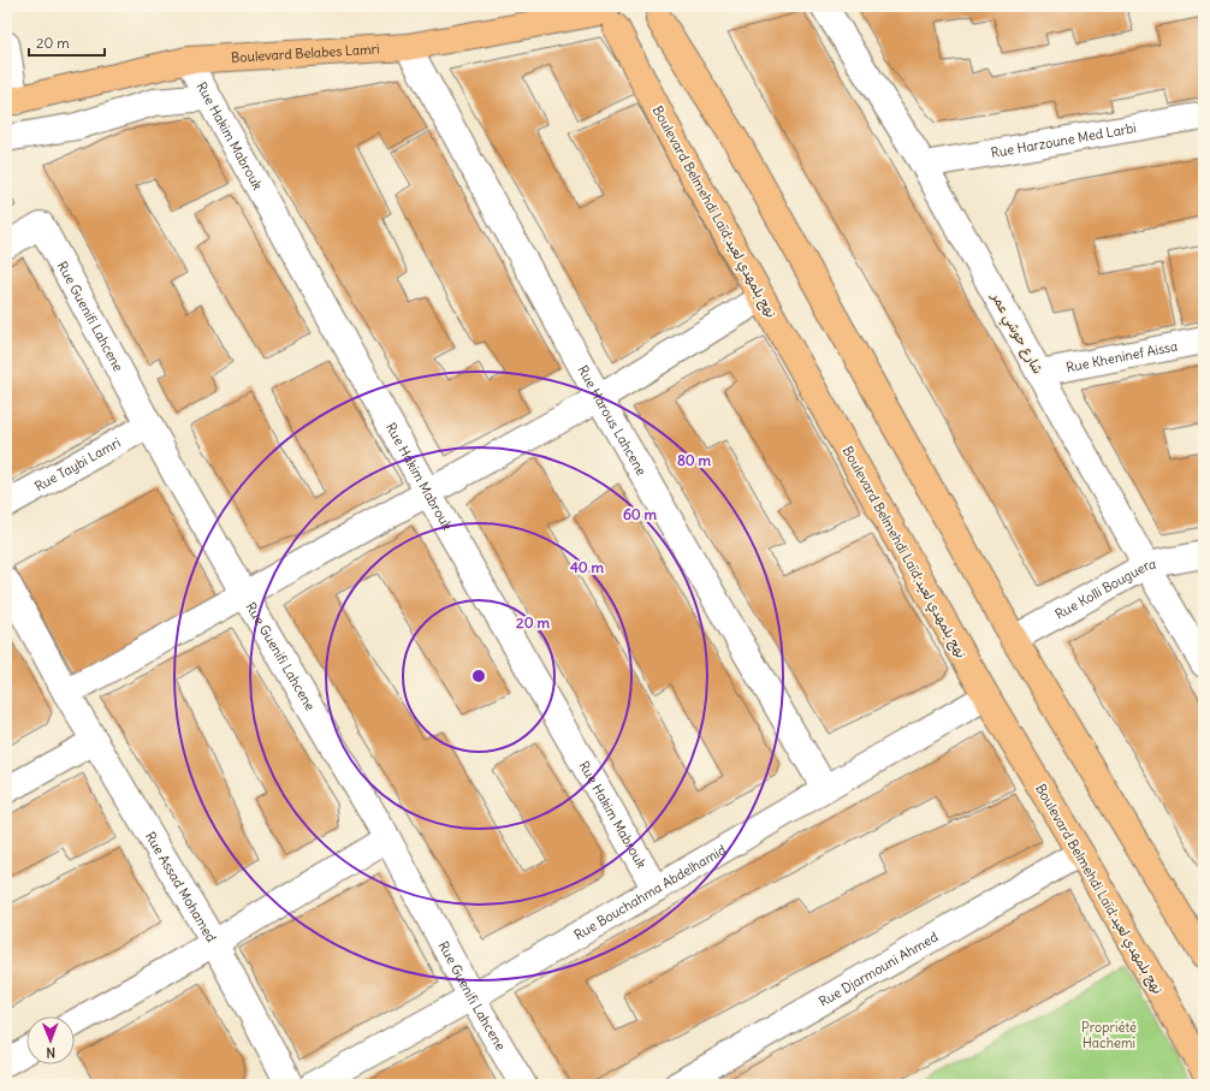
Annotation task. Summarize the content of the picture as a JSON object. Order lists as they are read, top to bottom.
{
  "streets": {
    "main road": ["Boulevard Belabes Lamri", "Boulevard Belmehdi Laïd;نهج بلمهدي لعيد"],
    "street": [
      "Rue Hakim Mabrouk",
      "Rue Harzoune Med Larbi",
      "Rue Guenifi Lahcene",
      "شارع حوشي عمر",
      "Rue Kheninef Aissa",
      "Rue Harous Lahcene",
      "Rue Taybi Lamri",
      "Rue Kolli Bouguera",
      "Rue Assad Mohamed",
      "Rue Bouchahma Abdelhamid",
      "Rue Djarmouni Ahmed"
    ]
  },
  "crossings": [
    ["Boulevard Belabes Lamri", "Rue Hakim Mabrouk"],
    ["Boulevard Belabes Lamri", "Boulevard Belmehdi Laïd;نهج بلمهدي لعيد"],
    ["Boulevard Belabes Lamri", "Rue Harous Lahcene"],
    ["Rue Hakim Mabrouk", "Rue Bouchahma Abdelhamid"],
    ["Rue Harzoune Med Larbi", "شارع حوشي عمر"],
    ["Boulevard Belmehdi Laïd;نهج بلمهدي لعيد", "Rue Bouchahma Abdelhamid"],
    ["Boulevard Belmehdi Laïd;نهج بلمهدي لعيد", "Rue Djarmouni Ahmed"],
    ["Rue Guenifi Lahcene", "Rue Taybi Lamri"],
    ["Rue Guenifi Lahcene", "Rue Bouchahma Abdelhamid"],
    ["شارع حوشي عمر", "Rue Kheninef Aissa"],
    ["شارع حوشي عمر", "Rue Kolli Bouguera"],
    ["Rue Harous Lahcene", "Rue Bouchahma Abdelhamid"]
  ],
  "parks": ["Propriété Hachemi"],
  "scale_bar": "20 m",
  "north": "bottom",
  "rings": [
    "80 m",
    "60 m",
    "40 m",
    "20 m"
  ]
}
